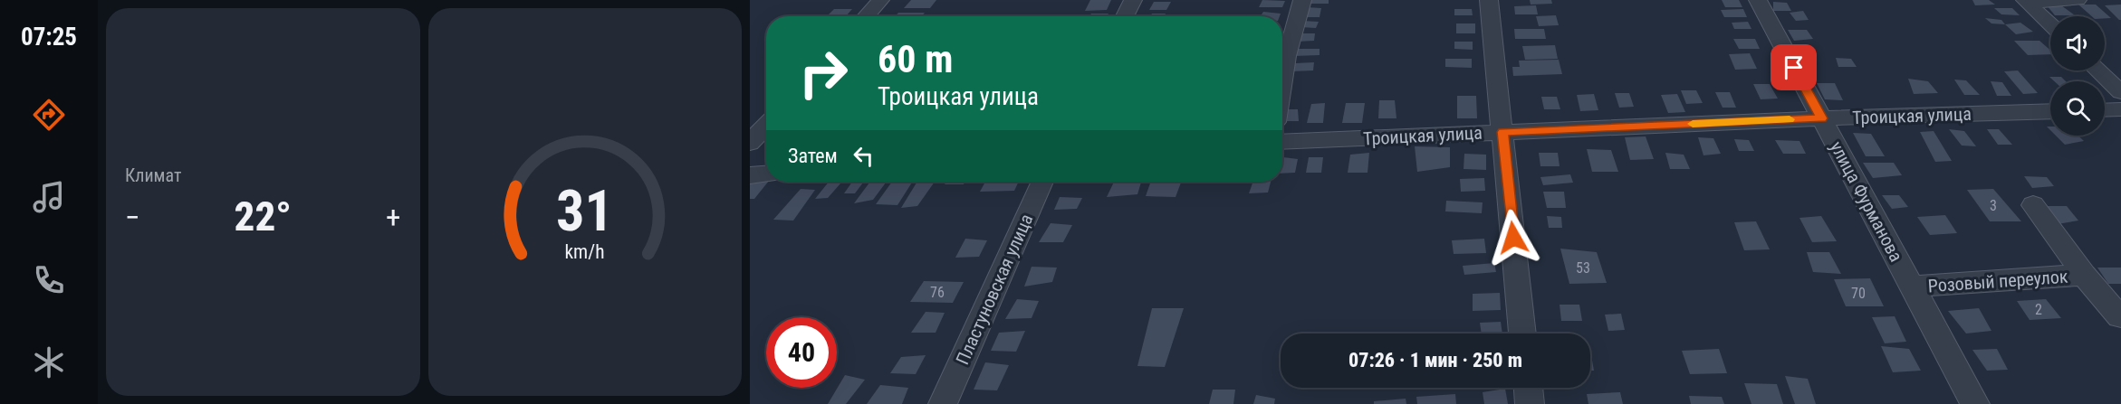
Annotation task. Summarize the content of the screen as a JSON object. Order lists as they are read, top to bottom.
{
  "streets": {
    "street": [
      "Троицкая улица",
      "улица Фурманова",
      "Розовый переулок",
      "Пластуновская улица"
    ]
  },
  "crossings": [
    ["Троицкая улица", "улица Фурманова"],
    ["улица Фурманова", "Розовый переулок"]
  ],
  "house_numbers": [
    "3",
    "53",
    "76",
    "70",
    "2"
  ],
  "page": {
    "tabs": "07:25",
    "tile": "Климат",
    "turn": ["60 m", "Троицкая улица"],
    "then": "Затем",
    "heat": ["−", "22°", "+"],
    "limit": "40",
    "trip": "07:26 · 1 мин · 250 m",
    "gauge": ["31", "km/h"]
  }
}
